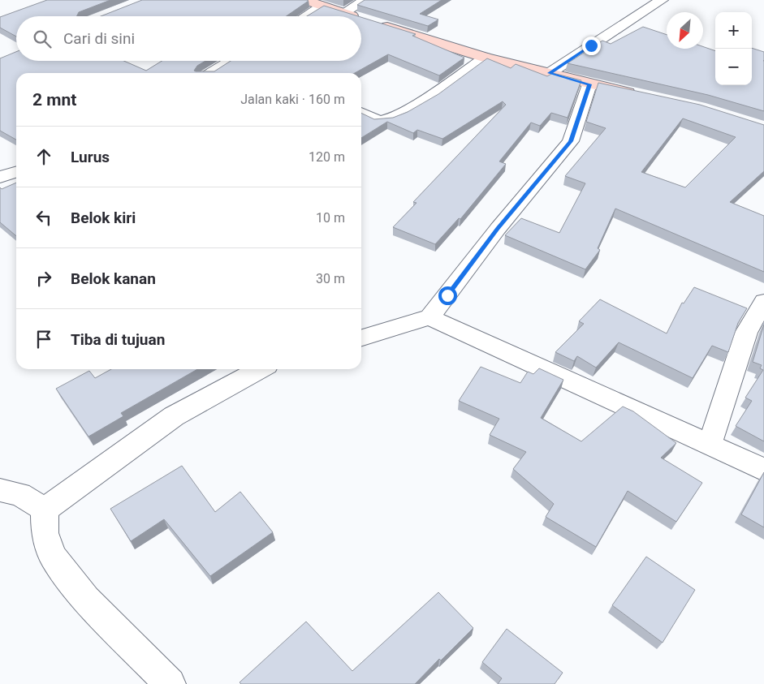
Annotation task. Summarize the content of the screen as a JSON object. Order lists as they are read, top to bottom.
{
  "north": "bottom left",
  "page": {
    "map_buttons": ["+", "−"],
    "search": "Cari di sini",
    "heading": ["2 mnt", "Jalan kaki · 160 m"],
    "list": [
      ["Lurus", "120 m"],
      ["Belok kiri", "10 m"],
      ["Belok kanan", "30 m"],
      "Tiba di tujuan"
    ]
  }
}
